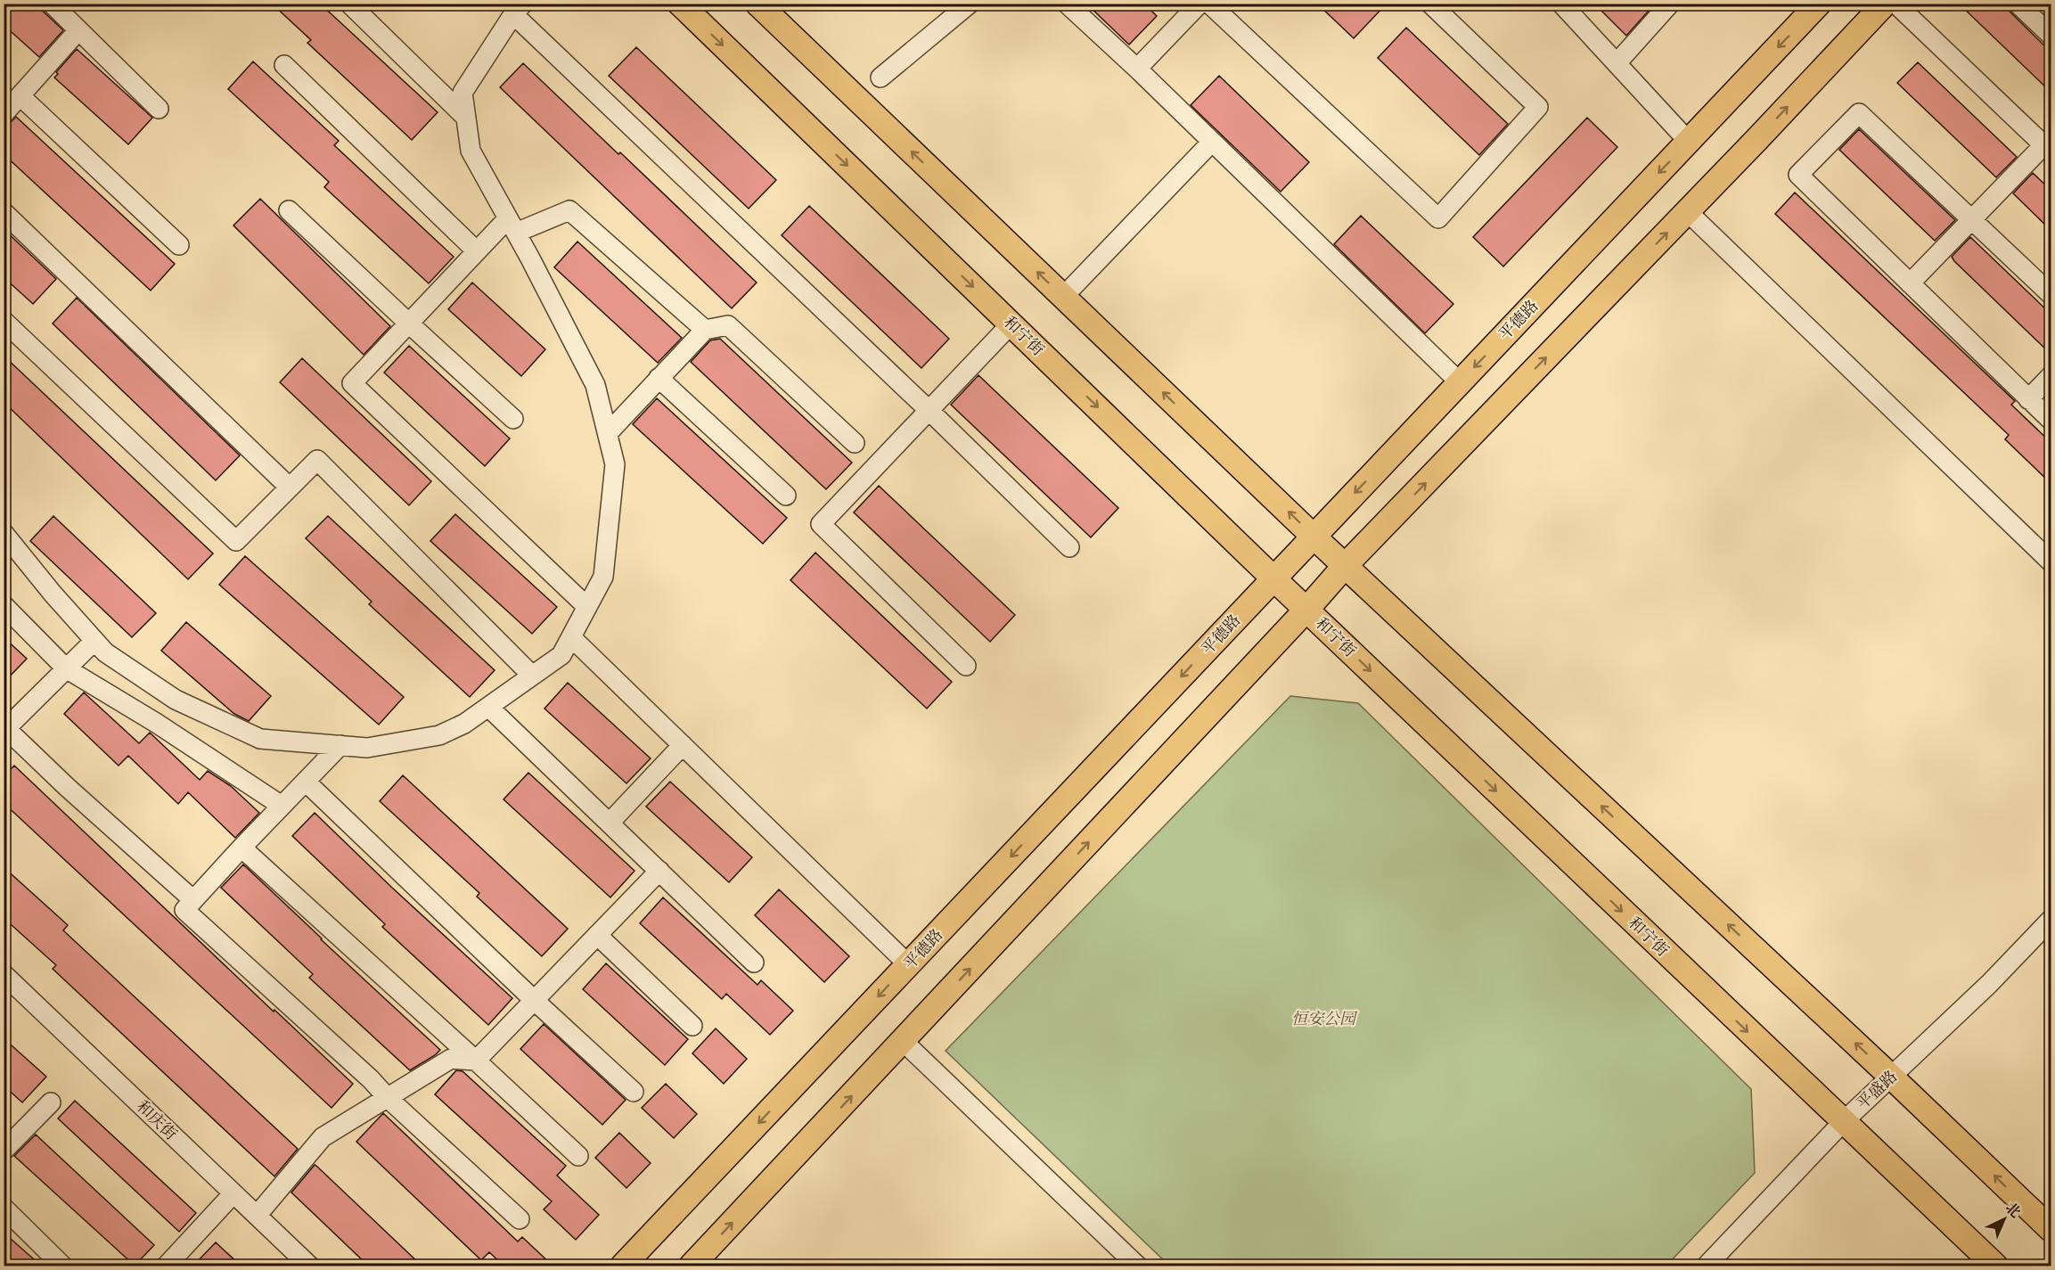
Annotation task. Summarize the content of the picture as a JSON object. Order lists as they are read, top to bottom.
{
  "streets": {
    "main road": ["平德路", "和宁街"],
    "street": ["平盛路", "和庆街"]
  },
  "crossings": [
    ["平德路", "和宁街"],
    ["和宁街", "平盛路"]
  ],
  "parks": ["恒安公园"],
  "north": "top right"
}
